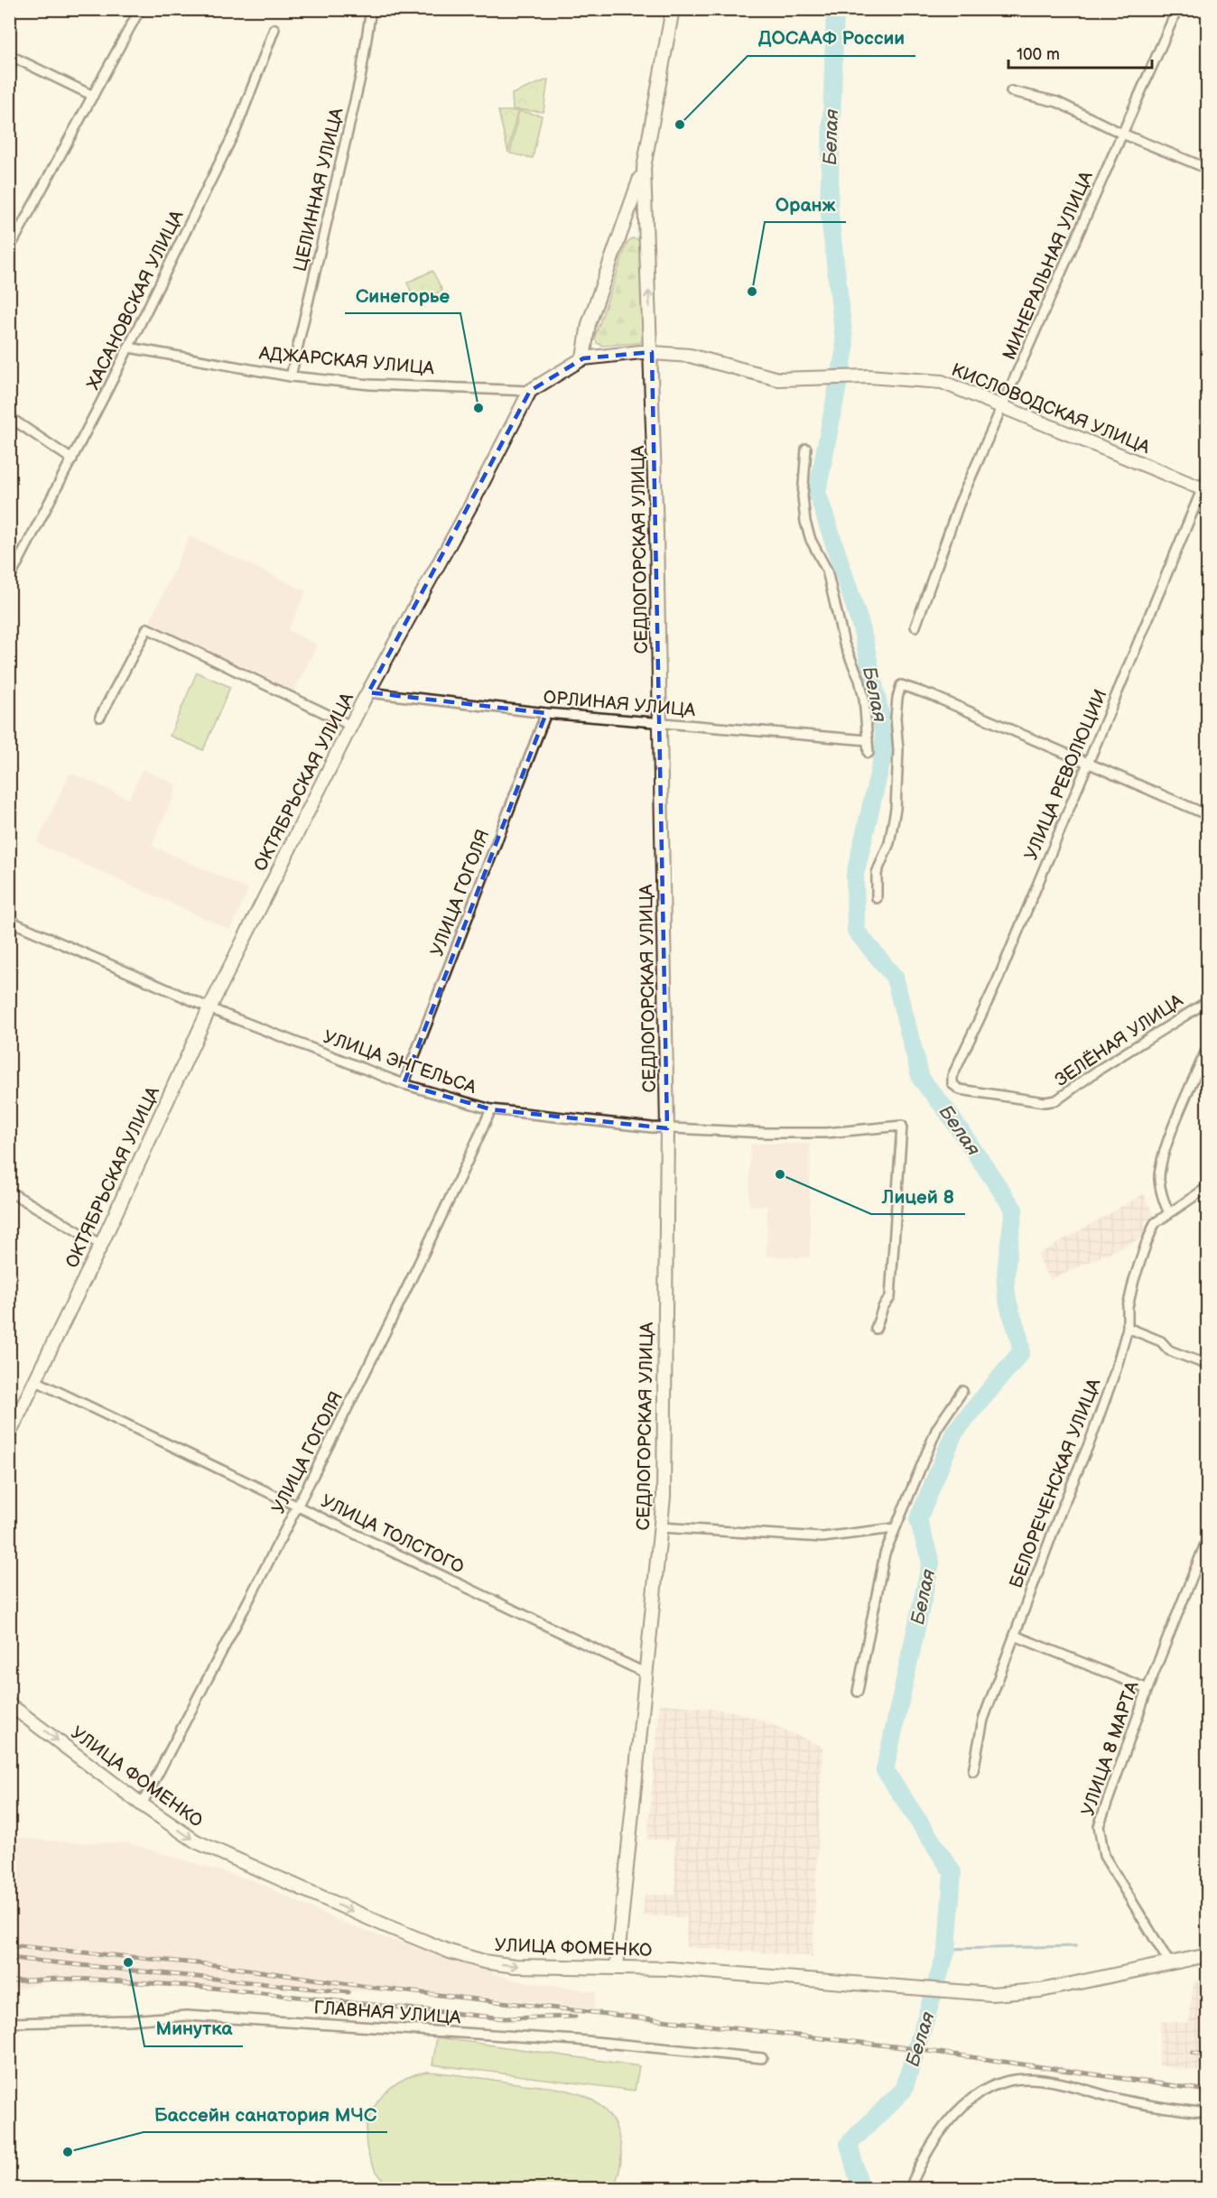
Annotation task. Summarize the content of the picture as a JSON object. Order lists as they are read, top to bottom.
{
  "streets": {
    "street": [
      "ЦЕЛИННАЯ УЛИЦА",
      "МИНЕРАЛЬНАЯ УЛИЦА",
      "ХАСАНОВСКАЯ УЛИЦА",
      "АДЖАРСКАЯ УЛИЦА",
      "КИСЛОВОДСКАЯ УЛИЦА",
      "СЕДЛОГОРСКАЯ УЛИЦА",
      "ОРЛИНАЯ УЛИЦА",
      "УЛИЦА РЕВОЛЮЦИИ",
      "ОКТЯБРЬСКАЯ УЛИЦА",
      "УЛИЦА ГОГОЛЯ",
      "ЗЕЛЁНАЯ УЛИЦА",
      "УЛИЦА ЭНГЕЛЬСА",
      "БЕЛОРЕЧЕНСКАЯ УЛИЦА",
      "УЛИЦА ТОЛСТОГО",
      "УЛИЦА 8 МАРТА",
      "УЛИЦА ФОМЕНКО",
      "ГЛАВНАЯ УЛИЦА"
    ]
  },
  "crossings": [
    ["ЦЕЛИННАЯ УЛИЦА", "АДЖАРСКАЯ УЛИЦА"],
    ["МИНЕРАЛЬНАЯ УЛИЦА", "КИСЛОВОДСКАЯ УЛИЦА"],
    ["ХАСАНОВСКАЯ УЛИЦА", "АДЖАРСКАЯ УЛИЦА"],
    ["АДЖАРСКАЯ УЛИЦА", "ОКТЯБРЬСКАЯ УЛИЦА"],
    ["КИСЛОВОДСКАЯ УЛИЦА", "СЕДЛОГОРСКАЯ УЛИЦА"],
    ["КИСЛОВОДСКАЯ УЛИЦА", "УЛИЦА РЕВОЛЮЦИИ"],
    ["СЕДЛОГОРСКАЯ УЛИЦА", "ОРЛИНАЯ УЛИЦА"],
    ["СЕДЛОГОРСКАЯ УЛИЦА", "УЛИЦА ЭНГЕЛЬСА"],
    ["СЕДЛОГОРСКАЯ УЛИЦА", "УЛИЦА ТОЛСТОГО"],
    ["СЕДЛОГОРСКАЯ УЛИЦА", "УЛИЦА ФОМЕНКО"],
    ["ОРЛИНАЯ УЛИЦА", "ОКТЯБРЬСКАЯ УЛИЦА"],
    ["ОРЛИНАЯ УЛИЦА", "УЛИЦА ГОГОЛЯ"],
    ["УЛИЦА РЕВОЛЮЦИИ", "ЗЕЛЁНАЯ УЛИЦА"],
    ["ОКТЯБРЬСКАЯ УЛИЦА", "УЛИЦА ЭНГЕЛЬСА"],
    ["ОКТЯБРЬСКАЯ УЛИЦА", "УЛИЦА ТОЛСТОГО"],
    ["УЛИЦА ГОГОЛЯ", "УЛИЦА ЭНГЕЛЬСА"],
    ["УЛИЦА ГОГОЛЯ", "УЛИЦА ТОЛСТОГО"],
    ["УЛИЦА ГОГОЛЯ", "УЛИЦА ФОМЕНКО"],
    ["УЛИЦА 8 МАРТА", "УЛИЦА ФОМЕНКО"]
  ],
  "one_way": ["УЛИЦА ФОМЕНКО"],
  "water": ["Белая"],
  "places": [
    "ДОСААФ России",
    "Оранж",
    "Синегорье",
    "Лицей 8",
    "Минутка",
    "Бассейн санатория МЧС"
  ],
  "scale_bar": "100 m"
}
